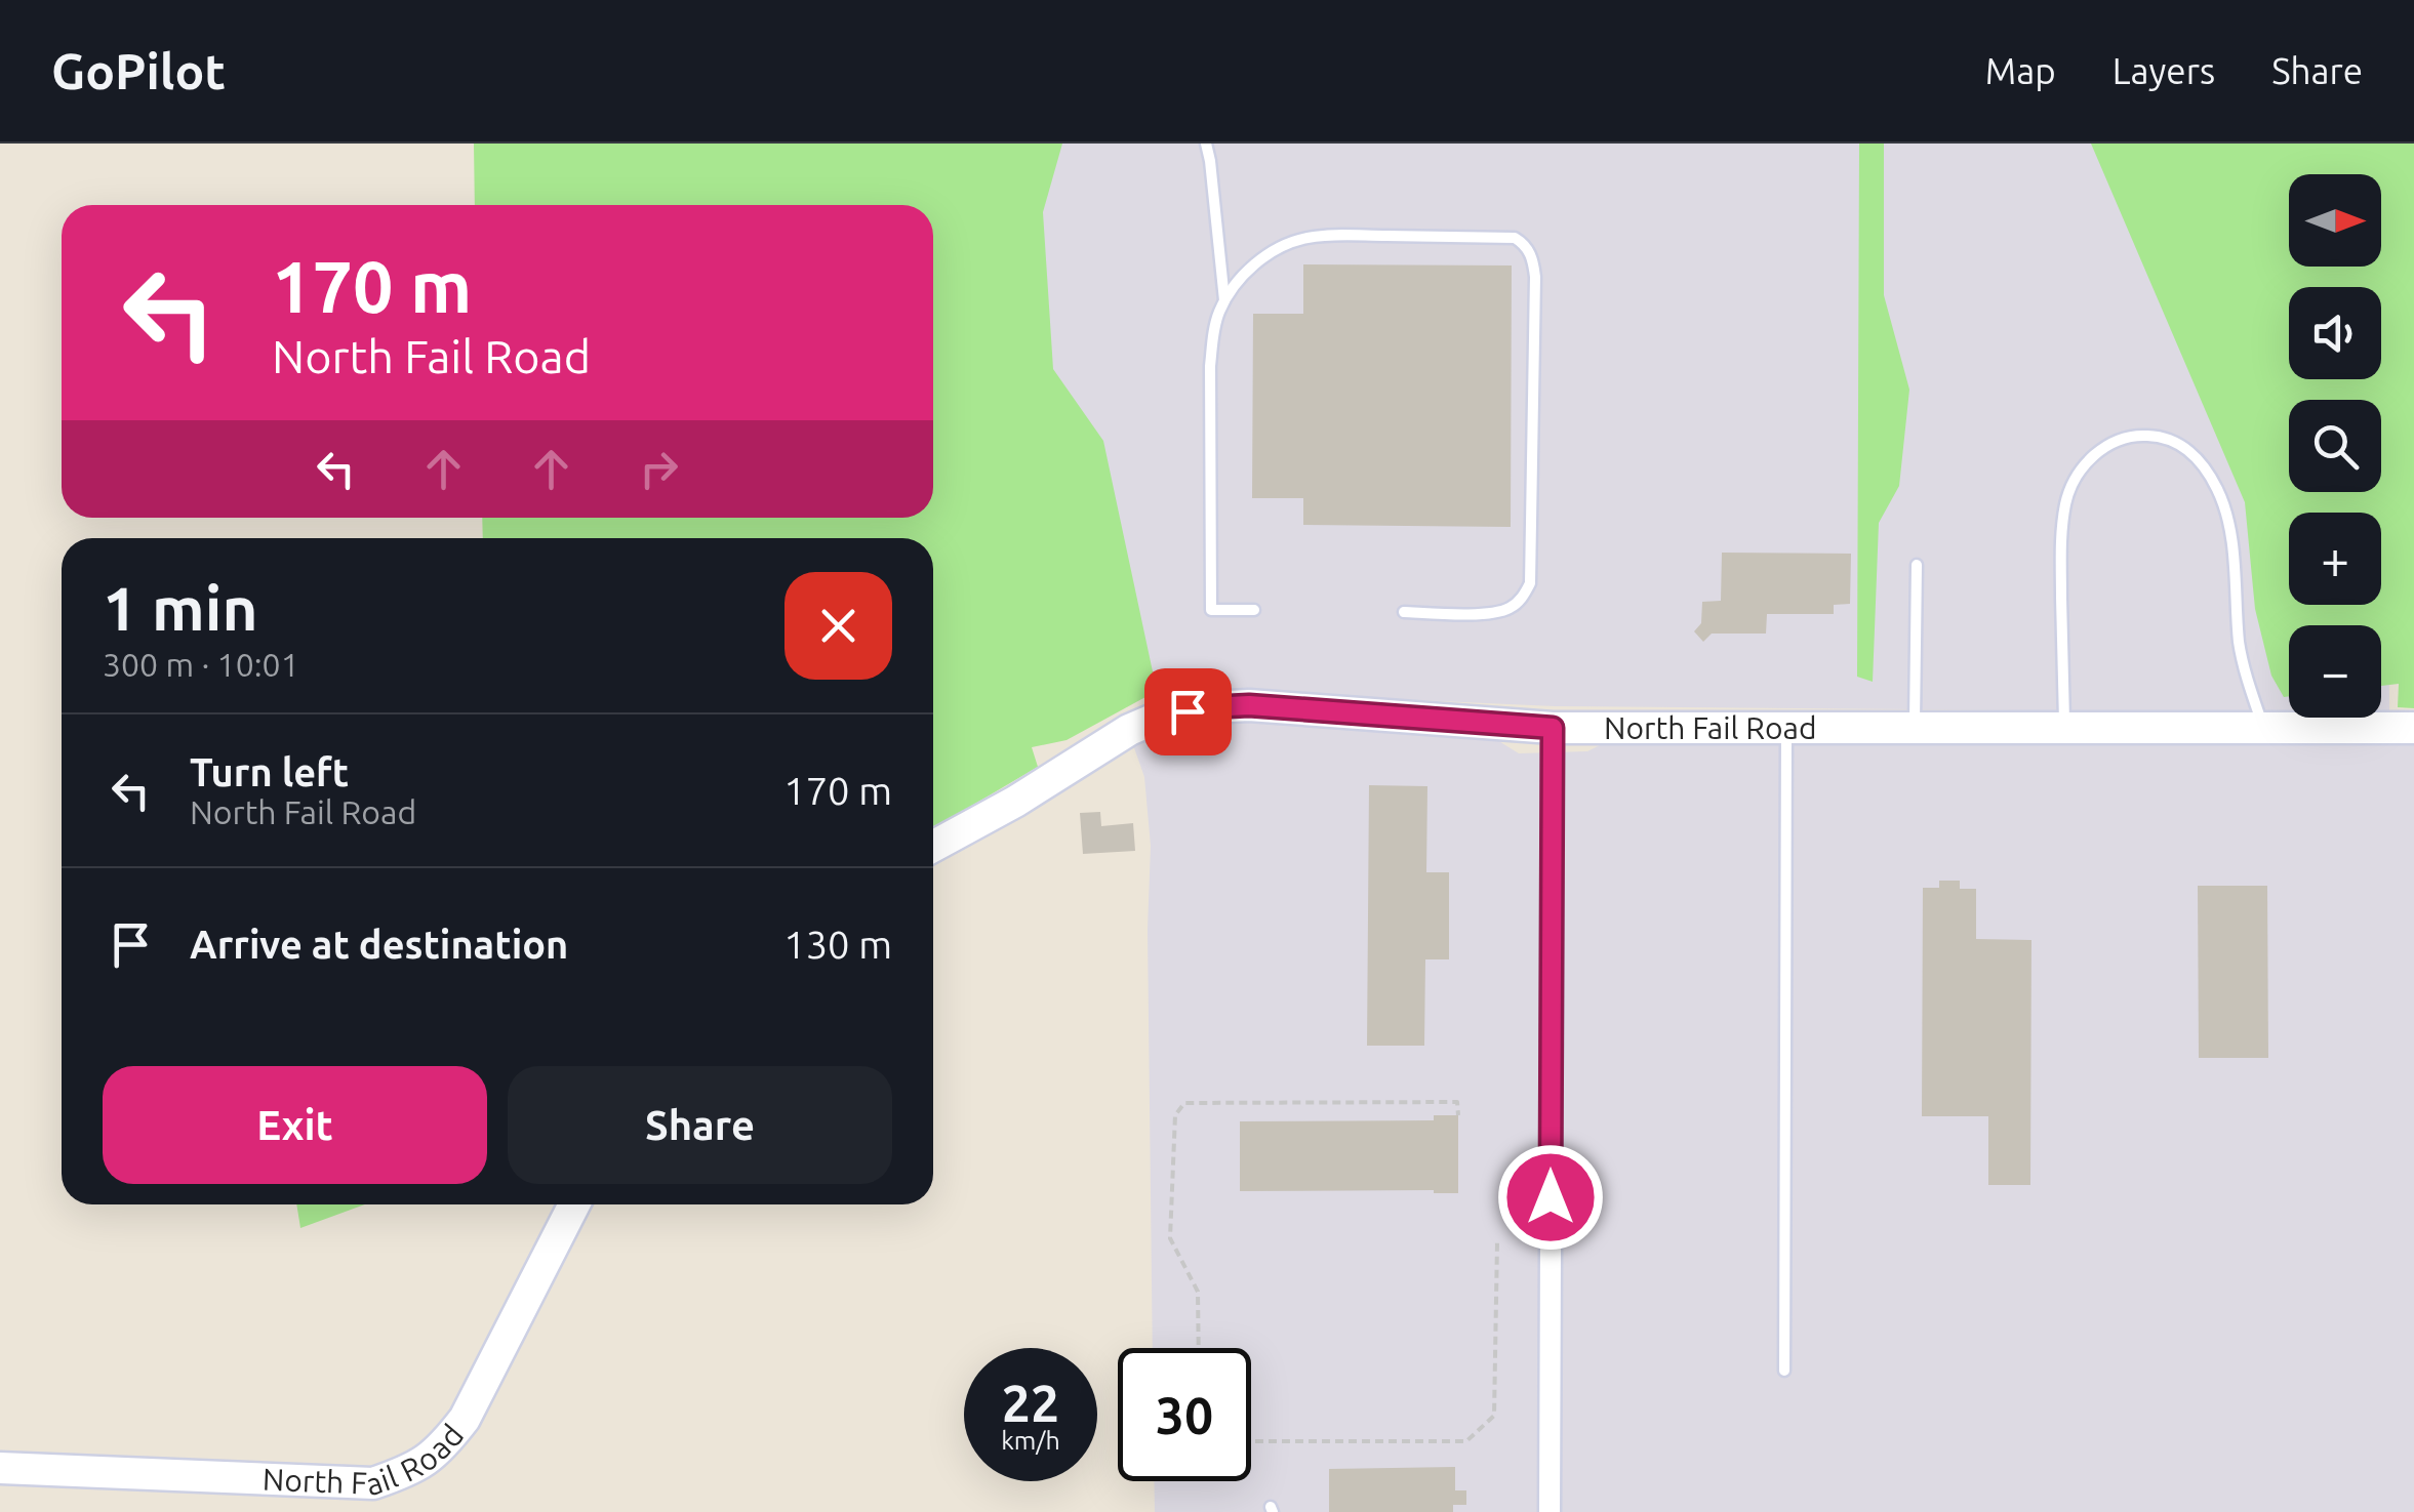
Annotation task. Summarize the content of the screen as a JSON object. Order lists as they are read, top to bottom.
{
  "streets": {
    "street": ["North Fail Road"]
  },
  "north": "right",
  "page": {
    "header": "GoPilot",
    "nav": ["Map", "Layers", "Share"],
    "map_buttons": ["+", "−"],
    "turn": ["170 m", "North Fail Road"],
    "heading": ["1 min", "300 m · 10:01"],
    "list": [
      {
        "name": "Turn left",
        "note": "North Fail Road",
        "value": "170 m"
      },
      {
        "name": "Arrive at destination",
        "value": "130 m"
      }
    ],
    "buttons": ["Exit", "Share"],
    "speed": "22 km/h",
    "limit": "30"
  }
}
